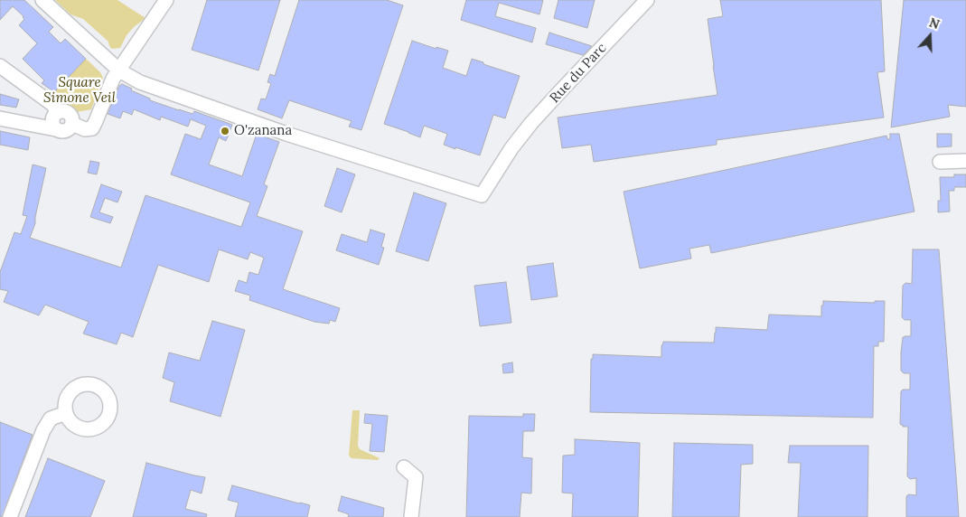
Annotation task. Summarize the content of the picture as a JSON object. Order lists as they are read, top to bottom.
{
  "streets": {
    "street": ["Rue du Parc"]
  },
  "parks": ["Square Simone Veil"],
  "places": ["O'zanana"],
  "north": "top"
}
